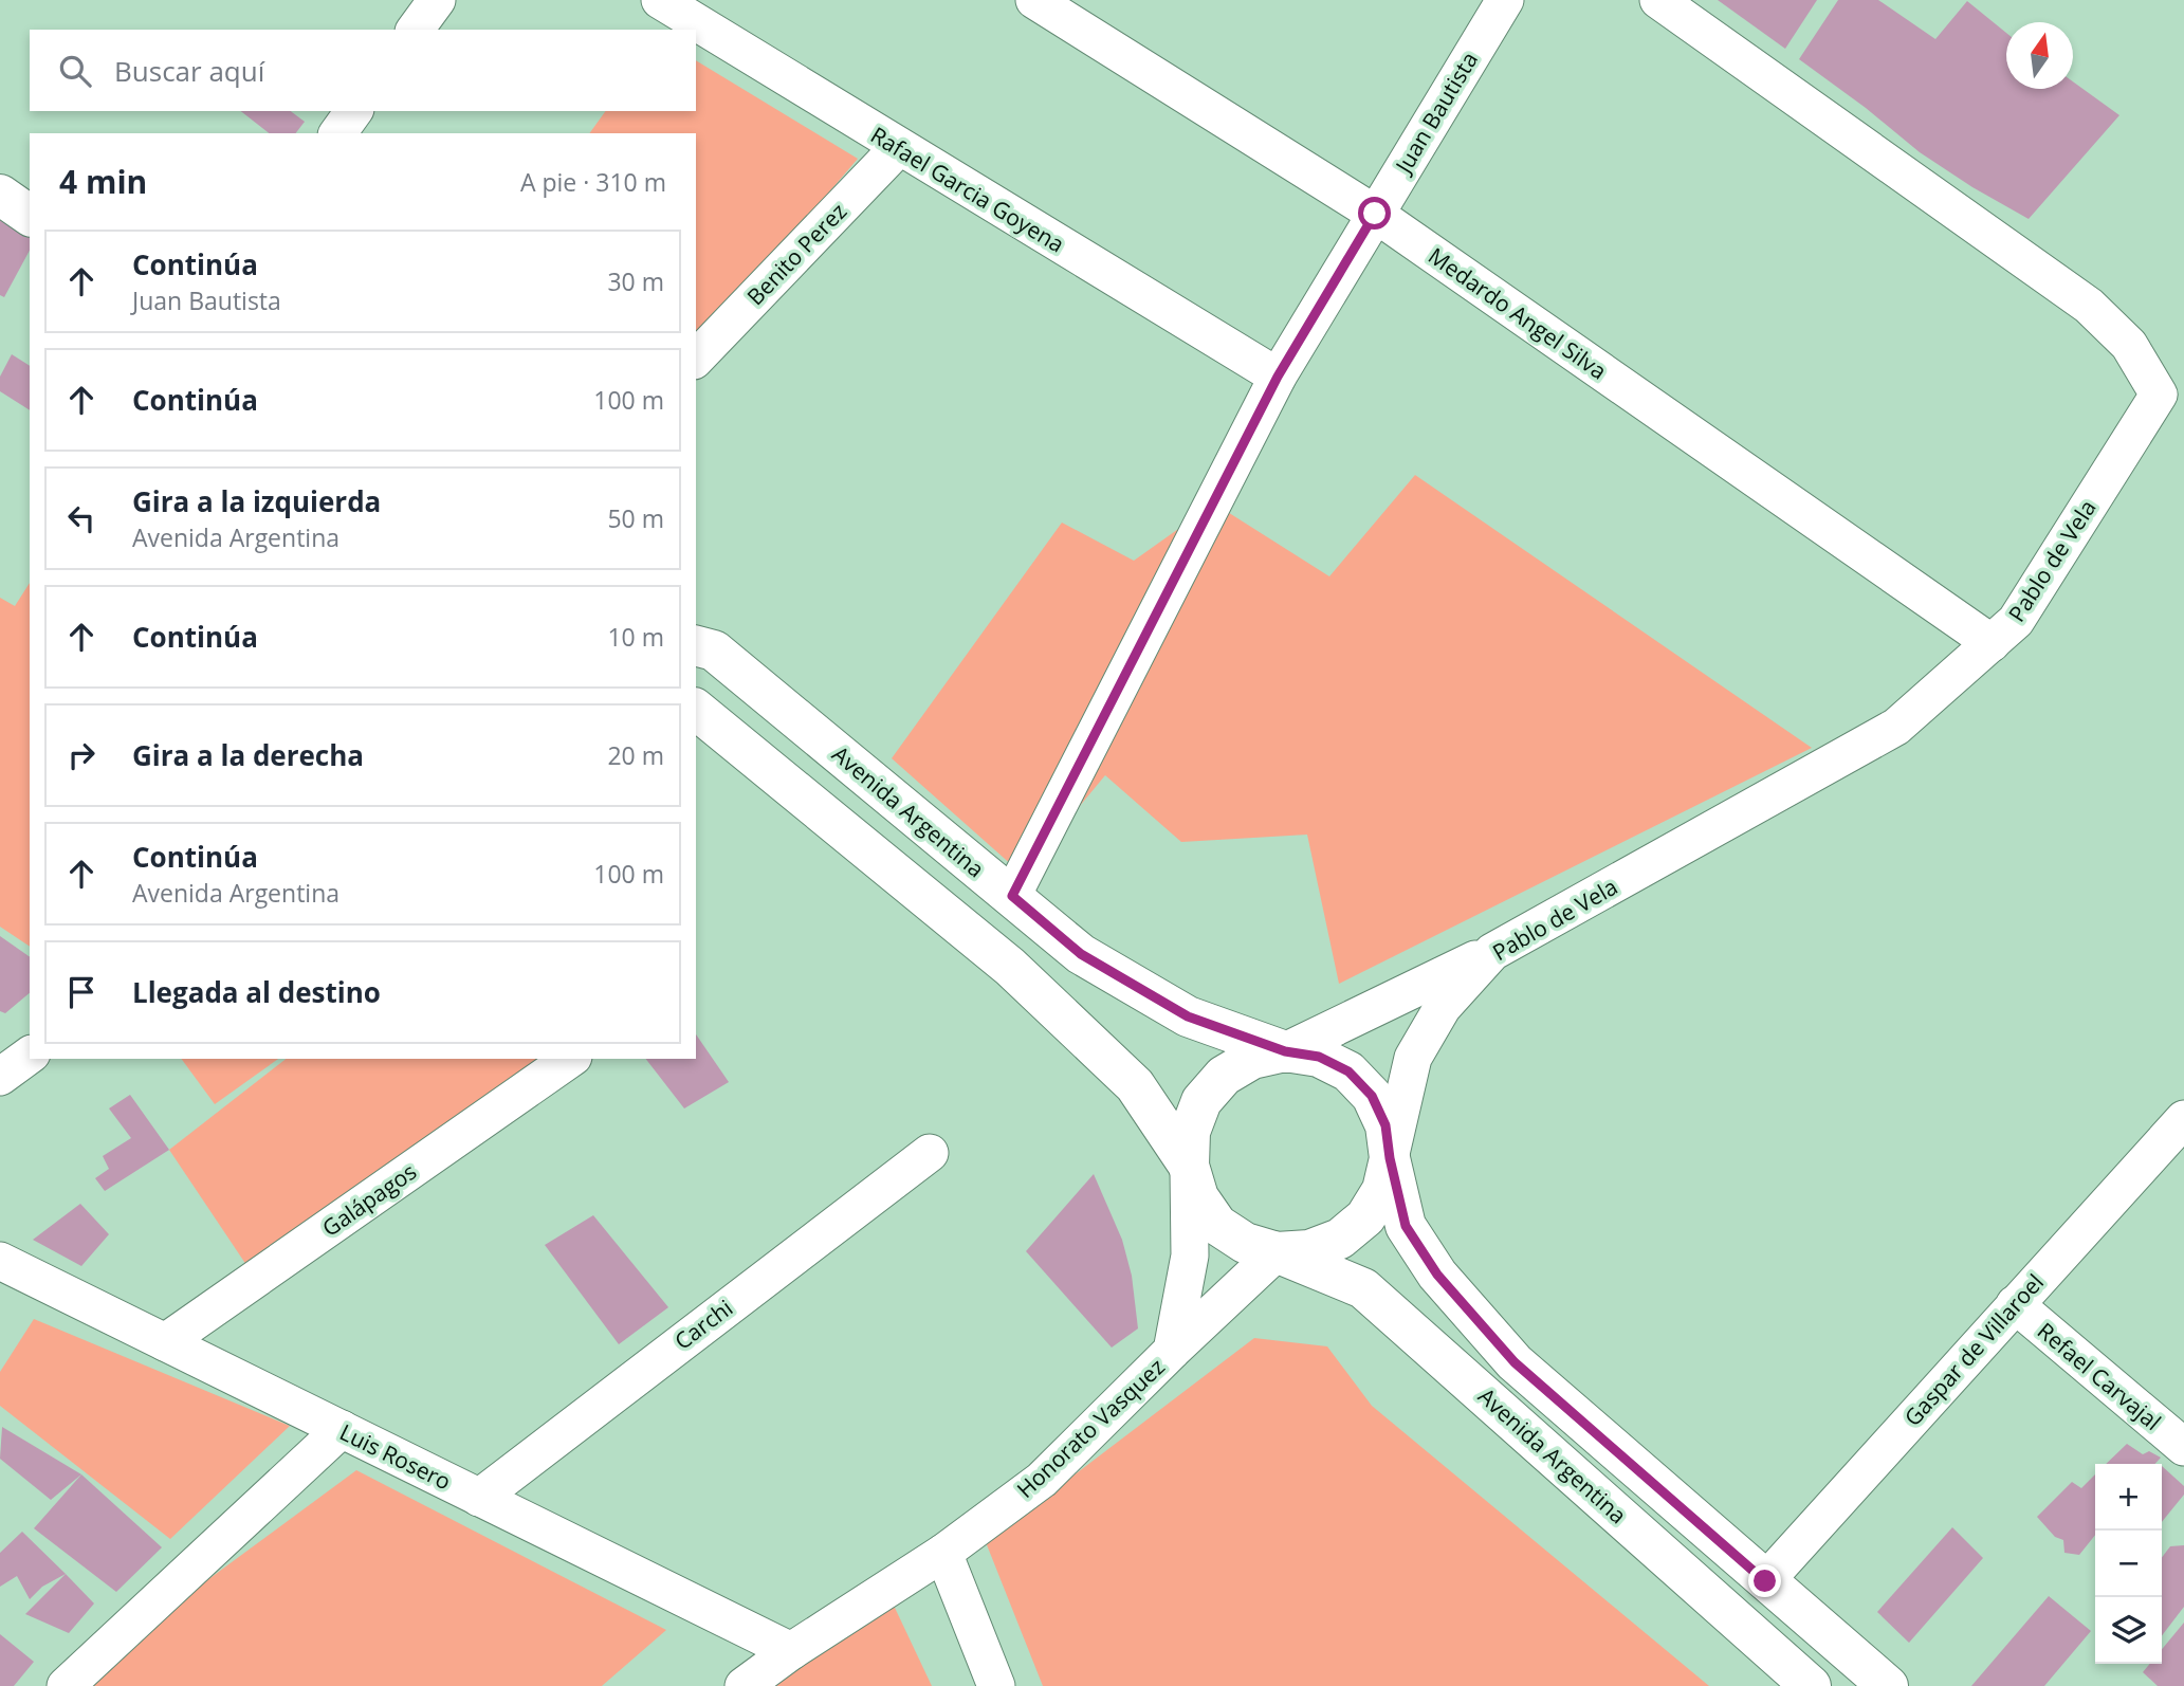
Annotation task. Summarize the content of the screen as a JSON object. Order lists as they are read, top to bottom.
{
  "streets": {
    "main road": ["Avenida Argentina"],
    "street": [
      "Juan Bautista",
      "Rafael Garcia Goyena",
      "Benito Perez",
      "Medardo Angel Silva",
      "Pablo de Vela",
      "Galápagos",
      "Carchi",
      "Gaspar de Villaroel",
      "Refael Carvajal",
      "Honorato Vasquez",
      "Luis Rosero"
    ]
  },
  "crossings": [
    ["Juan Bautista", "Rafael Garcia Goyena"],
    ["Juan Bautista", "Medardo Angel Silva"],
    ["Juan Bautista", "Avenida Argentina"],
    ["Rafael Garcia Goyena", "Benito Perez"],
    ["Medardo Angel Silva", "Pablo de Vela"],
    ["Pablo de Vela", "Avenida Argentina"],
    ["Pablo de Vela", "Honorato Vasquez"],
    ["Avenida Argentina", "Gaspar de Villaroel"],
    ["Avenida Argentina", "Honorato Vasquez"],
    ["Galápagos", "Luis Rosero"],
    ["Carchi", "Luis Rosero"],
    ["Gaspar de Villaroel", "Refael Carvajal"],
    ["Honorato Vasquez", "Luis Rosero"]
  ],
  "north": "top",
  "page": {
    "search": "Buscar aquí",
    "heading": ["4 min", "A pie · 310 m"],
    "list": [
      ["Continúa", "Juan Bautista", "30 m"],
      ["Continúa", "100 m"],
      ["Gira a la izquierda", "Avenida Argentina", "50 m"],
      ["Continúa", "10 m"],
      ["Gira a la derecha", "20 m"],
      ["Continúa", "Avenida Argentina", "100 m"],
      "Llegada al destino"
    ],
    "map_buttons": ["+", "−"]
  }
}
